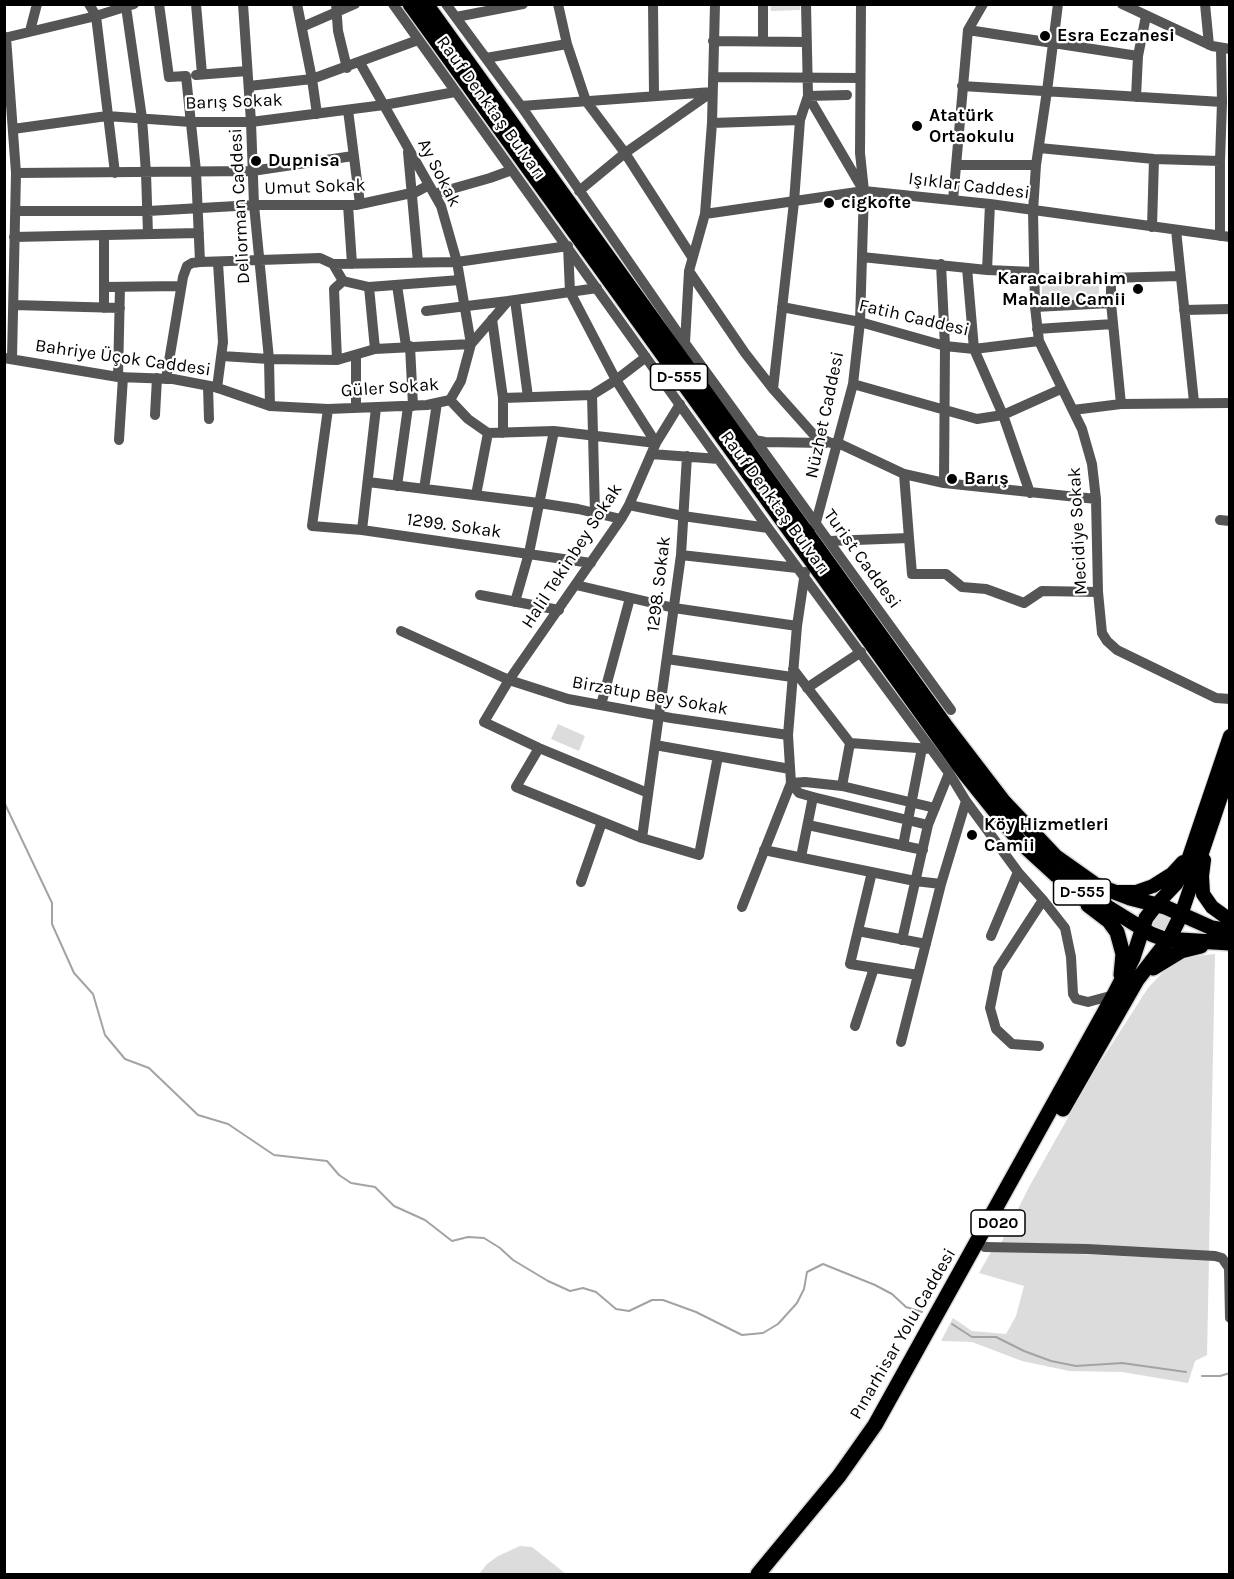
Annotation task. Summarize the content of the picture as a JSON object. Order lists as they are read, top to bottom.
{
  "streets": {
    "highway": [
      "Rauf Denktaş Bulvarı",
      "D-555",
      "D020",
      "Pınarhisar Yolu Caddesi"
    ],
    "street": [
      "Barış Sokak",
      "Ay Sokak",
      "Işıklar Caddesi",
      "Umut Sokak",
      "Deliorman Caddesi",
      "Fatih Caddesi",
      "Bahriye Üçok Caddesi",
      "Güler Sokak",
      "Nüzhet Caddesi",
      "1299. Sokak",
      "Mecidiye Sokak",
      "Halil Tekinbey Sokak",
      "Turist Caddesi",
      "1298. Sokak",
      "Birzatup Bey Sokak"
    ]
  },
  "crossings": [
    ["Barış Sokak", "Rauf Denktaş Bulvarı"],
    ["Barış Sokak", "Ay Sokak"],
    ["Barış Sokak", "Deliorman Caddesi"],
    ["Rauf Denktaş Bulvarı", "Umut Sokak"],
    ["Rauf Denktaş Bulvarı", "D-555"],
    ["Rauf Denktaş Bulvarı", "Nüzhet Caddesi"],
    ["Rauf Denktaş Bulvarı", "Halil Tekinbey Sokak"],
    ["Rauf Denktaş Bulvarı", "Turist Caddesi"],
    ["Rauf Denktaş Bulvarı", "Pınarhisar Yolu Caddesi"],
    ["Ay Sokak", "Umut Sokak"],
    ["Ay Sokak", "Güler Sokak"],
    ["Işıklar Caddesi", "Nüzhet Caddesi"],
    ["Işıklar Caddesi", "Mecidiye Sokak"],
    ["Umut Sokak", "Deliorman Caddesi"],
    ["Deliorman Caddesi", "Bahriye Üçok Caddesi"],
    ["Deliorman Caddesi", "Güler Sokak"],
    ["Fatih Caddesi", "Nüzhet Caddesi"],
    ["Fatih Caddesi", "Mecidiye Sokak"],
    ["Bahriye Üçok Caddesi", "Güler Sokak"],
    ["D-555", "Pınarhisar Yolu Caddesi"],
    ["Güler Sokak", "1299. Sokak"],
    ["Nüzhet Caddesi", "Turist Caddesi"],
    ["1299. Sokak", "Halil Tekinbey Sokak"],
    ["Halil Tekinbey Sokak", "Birzatup Bey Sokak"],
    ["1298. Sokak", "Birzatup Bey Sokak"]
  ],
  "places": [
    "Esra Eczanesi",
    "Atatürk Ortaokulu",
    "Dupnisa",
    "cigkofte",
    "Karacaibrahim Mahalle Camii",
    "Barış",
    "Köy Hizmetleri Camii"
  ]
}
